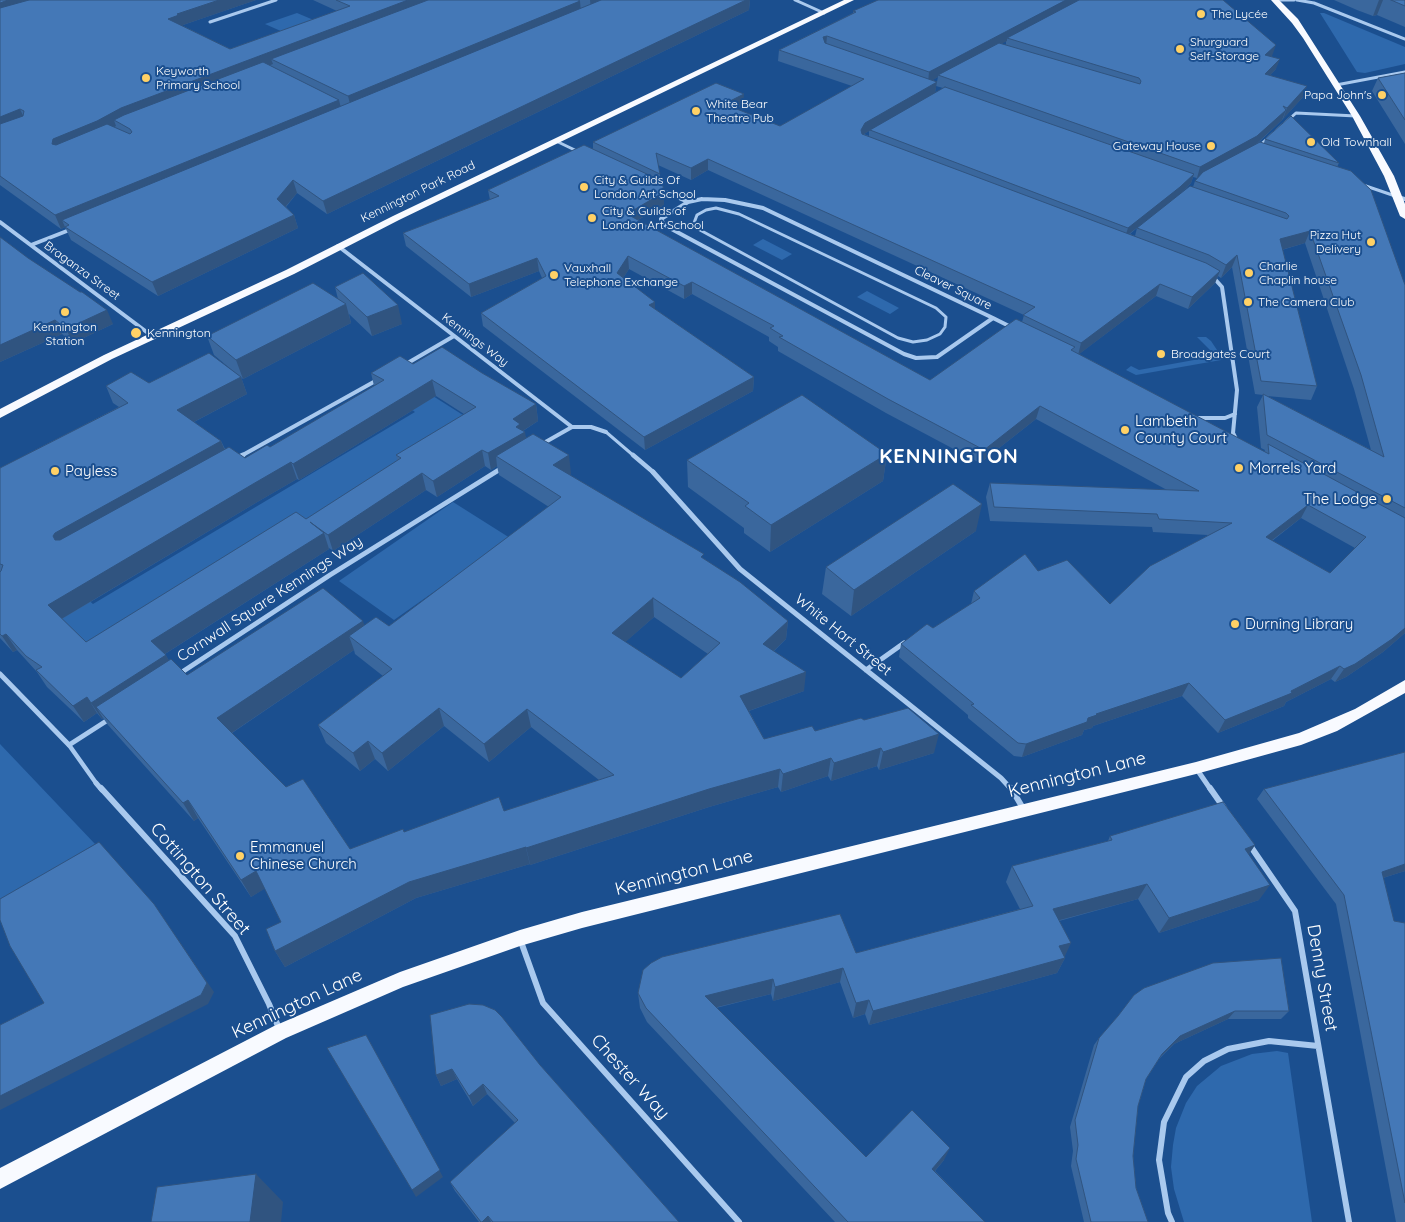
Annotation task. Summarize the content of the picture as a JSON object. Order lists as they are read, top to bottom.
{
  "streets": {
    "highway": ["Kennington Park Road", "Kennington Lane"],
    "street": [
      "Braganza Street",
      "Cleaver Square",
      "Kennings Way",
      "Cornwall Square Kennings Way",
      "White Hart Street",
      "Cottington Street",
      "Denny Street",
      "Chester Way"
    ]
  },
  "crossings": [
    ["Kennington Park Road", "Braganza Street"],
    ["Kennington Park Road", "Kennings Way"],
    ["White Hart Street", "Kennington Lane"],
    ["Kennington Lane", "Cottington Street"],
    ["Kennington Lane", "Chester Way"]
  ],
  "districts": ["KENNINGTON"],
  "places": [
    "The Lycée",
    "Shurguard Self-Storage",
    "Keyworth Primary School",
    "Papa John's",
    "White Bear Theatre Pub",
    "Old Townhall",
    "Gateway House",
    "City & Guilds Of London Art School",
    "City & Guilds of London Art School",
    "Pizza Hut Delivery",
    "Charlie Chaplin house",
    "Vauxhall Telephone Exchange",
    "The Camera Club",
    "Kennington Station",
    "Kennington",
    "Broadgates Court",
    "Lambeth County Court",
    "Morrels Yard",
    "Payless",
    "The Lodge",
    "Durning Library",
    "Emmanuel Chinese Church"
  ]
}
